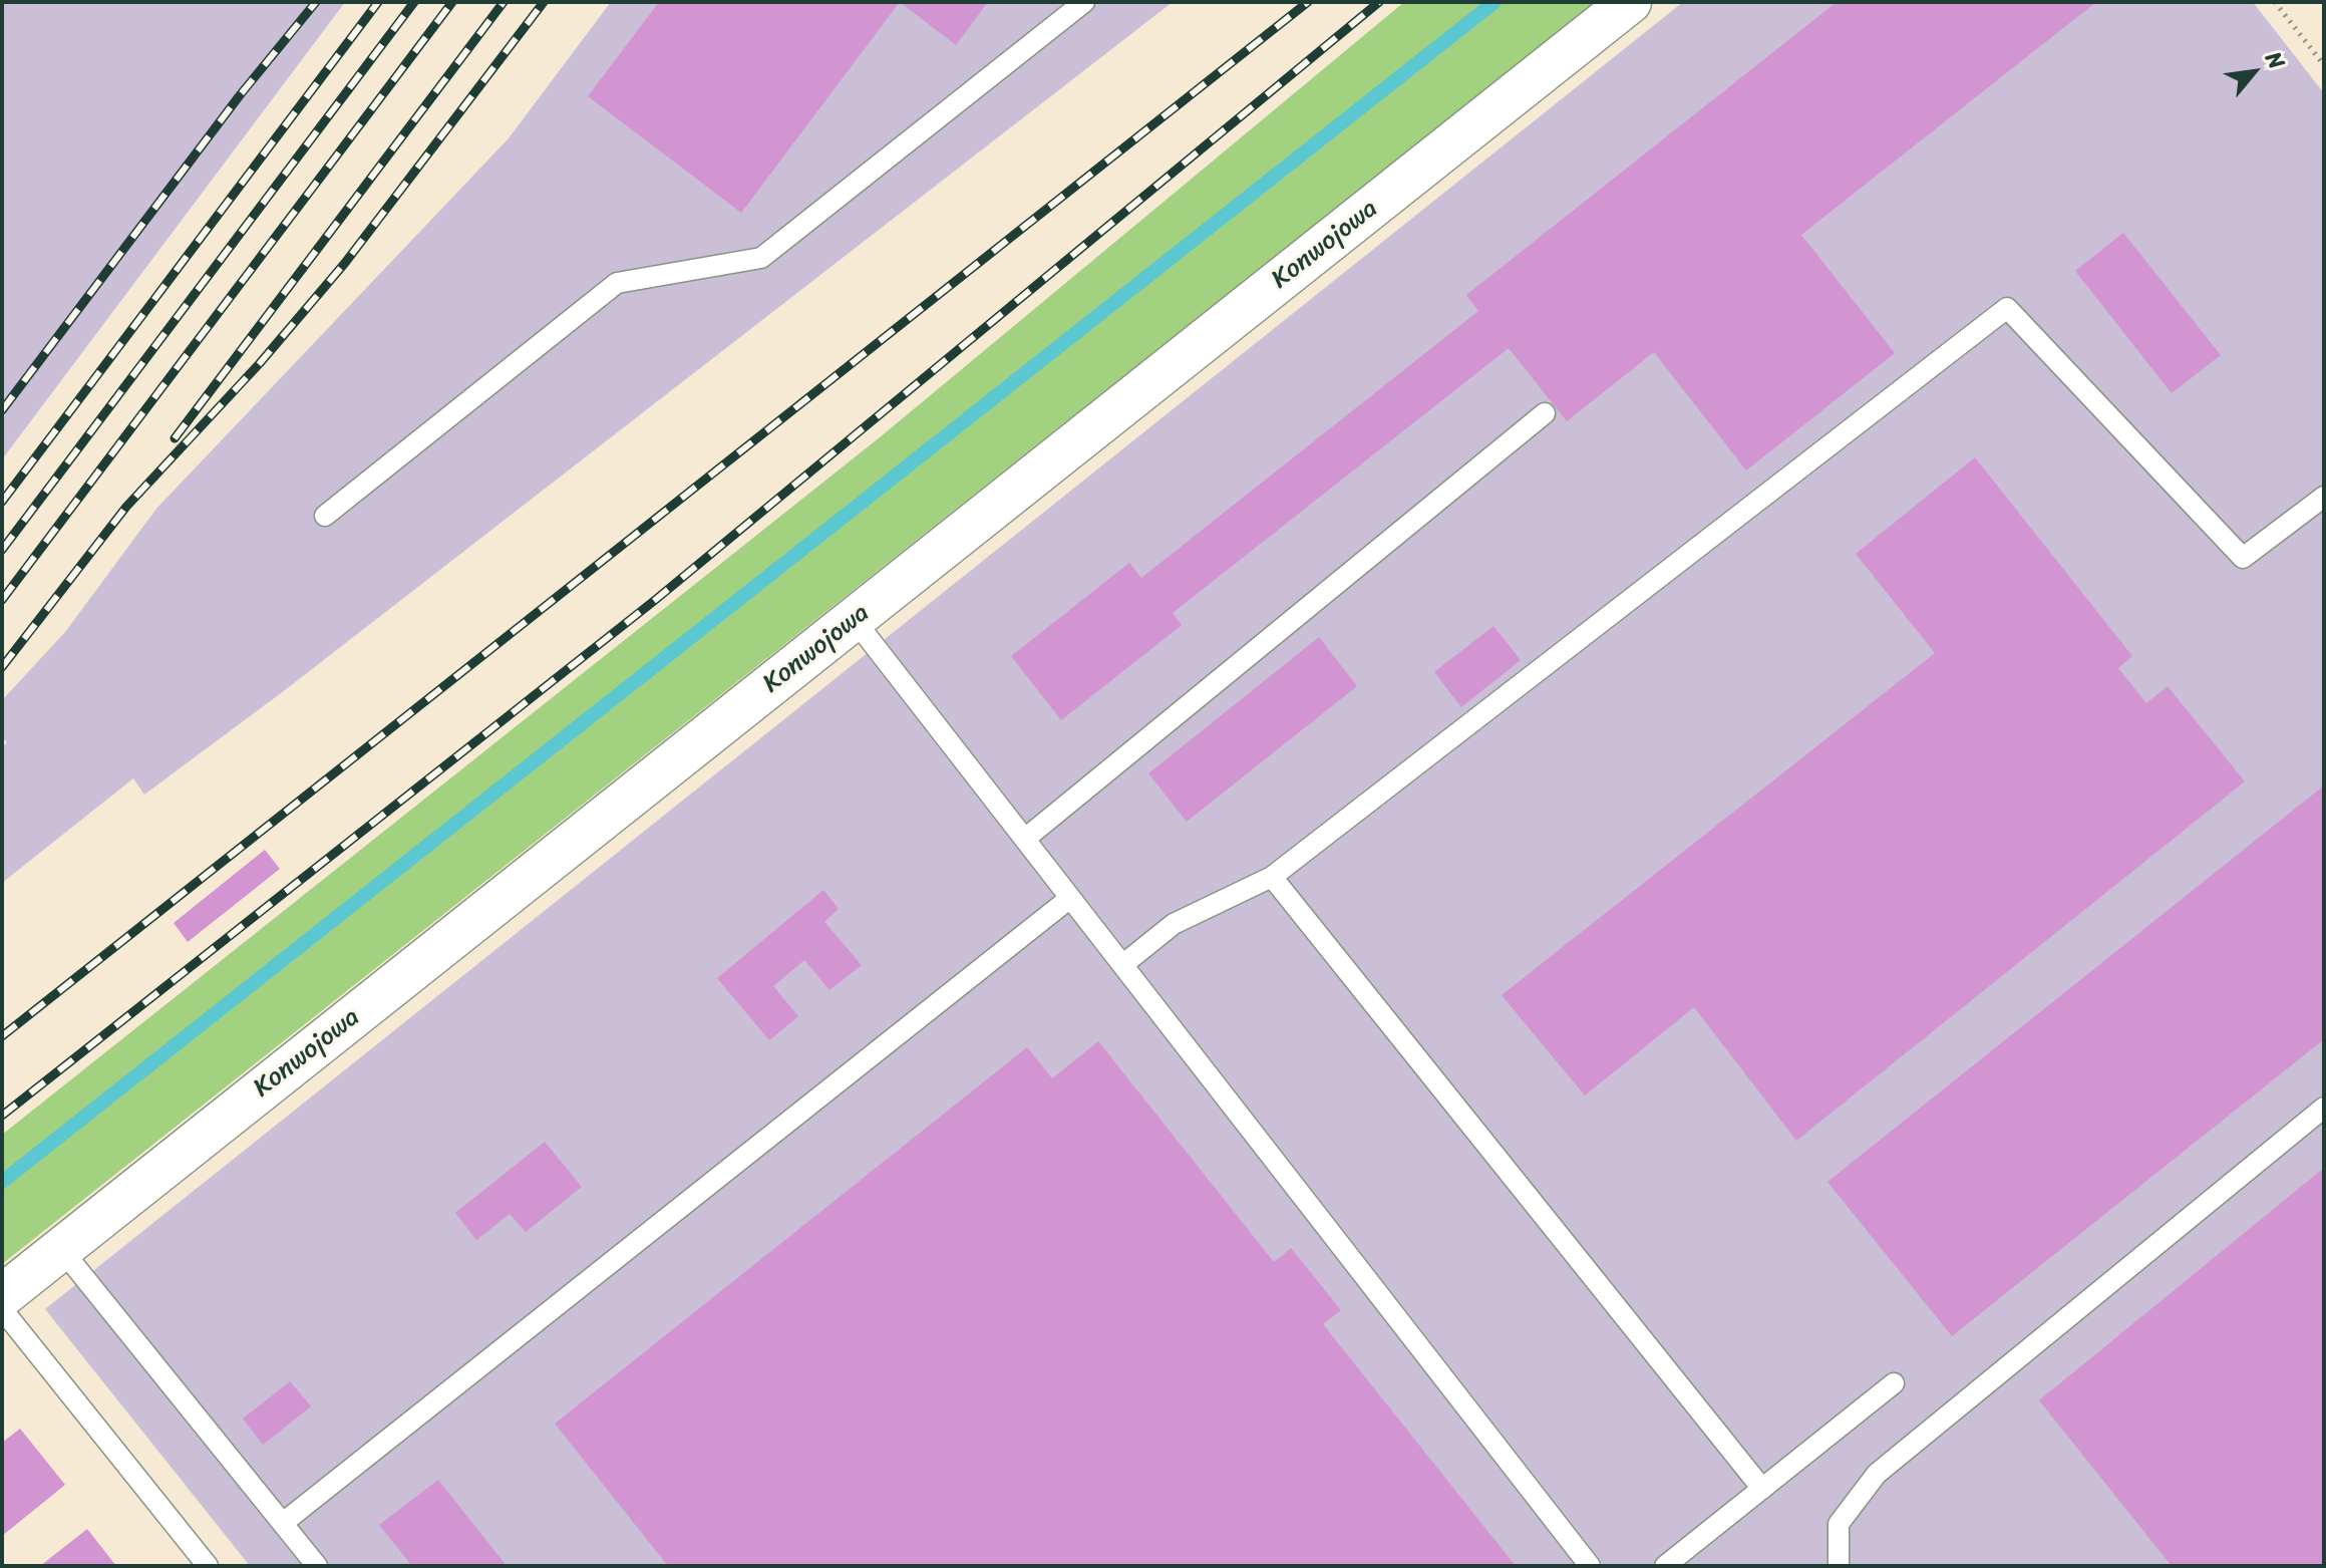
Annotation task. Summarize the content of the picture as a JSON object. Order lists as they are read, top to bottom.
{
  "streets": {
    "street": ["Konwojowa"]
  },
  "north": "top right"
}
